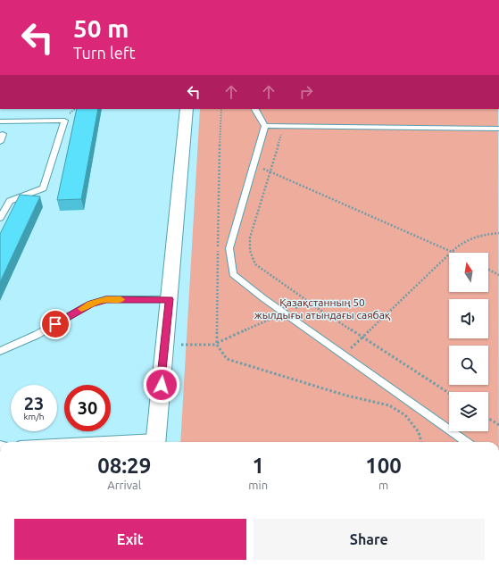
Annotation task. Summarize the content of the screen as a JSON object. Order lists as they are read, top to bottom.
{
  "parks": ["Қазақстанның 50 жылдығы атындағы саябақ"],
  "north": "top",
  "page": {
    "turn": ["50 m", "Turn left"],
    "speed": "23 km/h",
    "limit": "30",
    "eta": [
      "08:29",
      "Arrival",
      "1",
      "min",
      "100",
      "m"
    ],
    "buttons": ["Exit", "Share"]
  }
}
